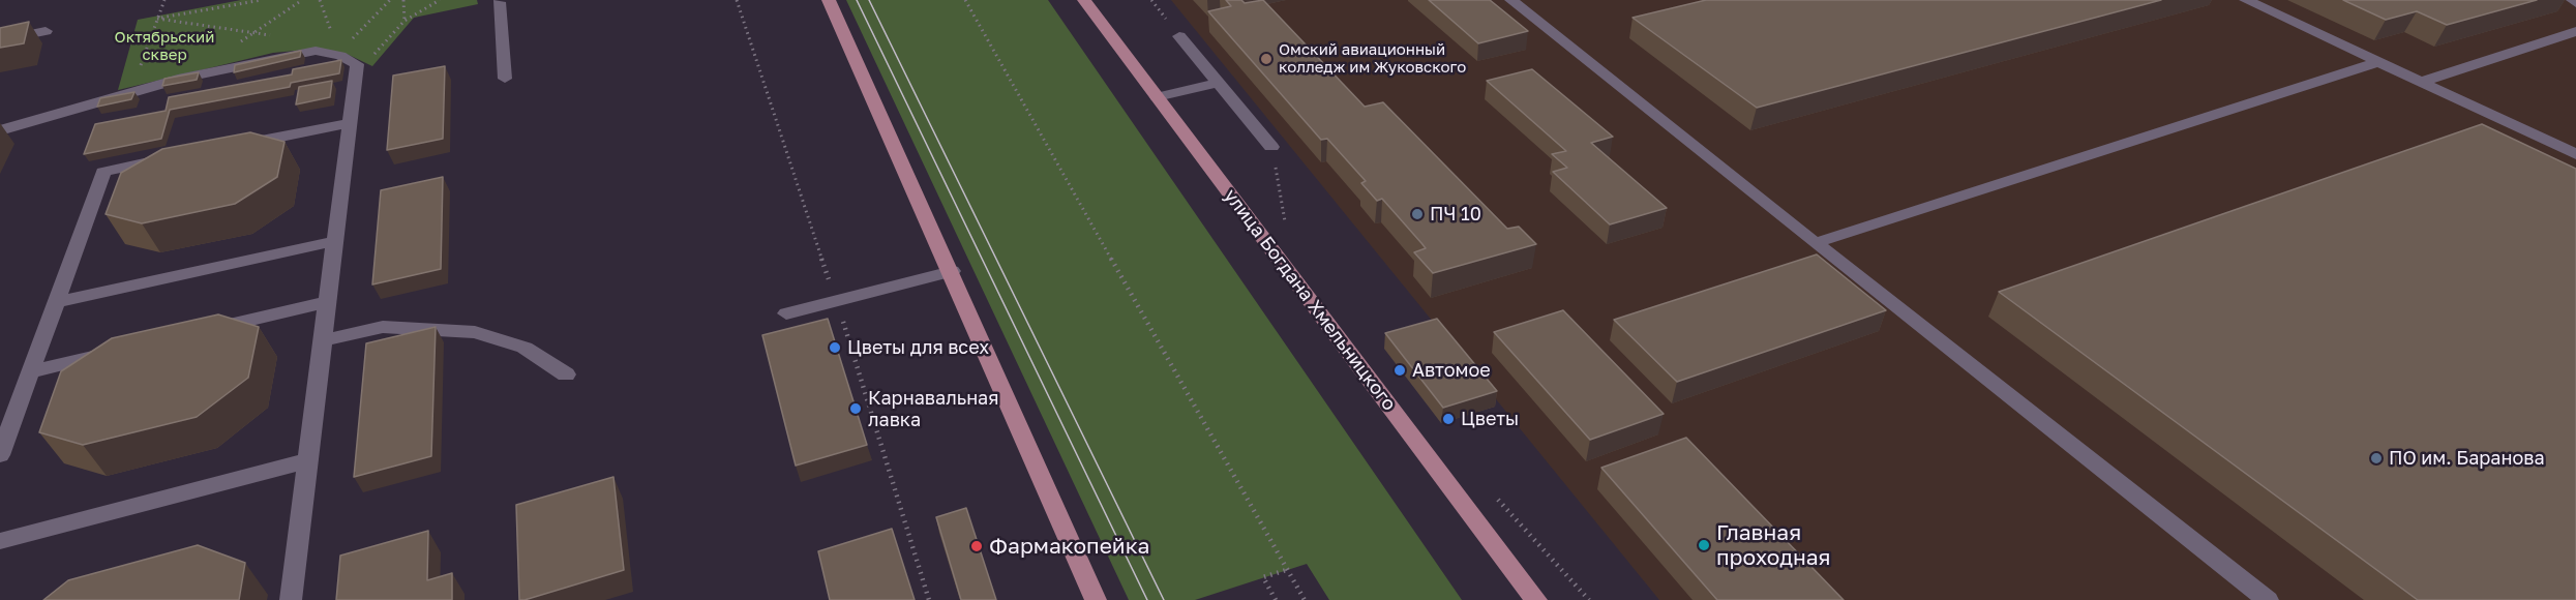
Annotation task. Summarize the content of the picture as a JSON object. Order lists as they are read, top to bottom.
{
  "streets": {
    "main road": ["улица Богдана Хмельницкого"]
  },
  "parks": ["Октябрьский сквер"],
  "places": [
    "Омский авиационный колледж им Жуковского",
    "ПЧ 10",
    "Цветы для всех",
    "Автомое",
    "Карнавальная лавка",
    "Цветы",
    "ПО им. Баранова",
    "Главная проходная",
    "Фармакопейка"
  ]
}
